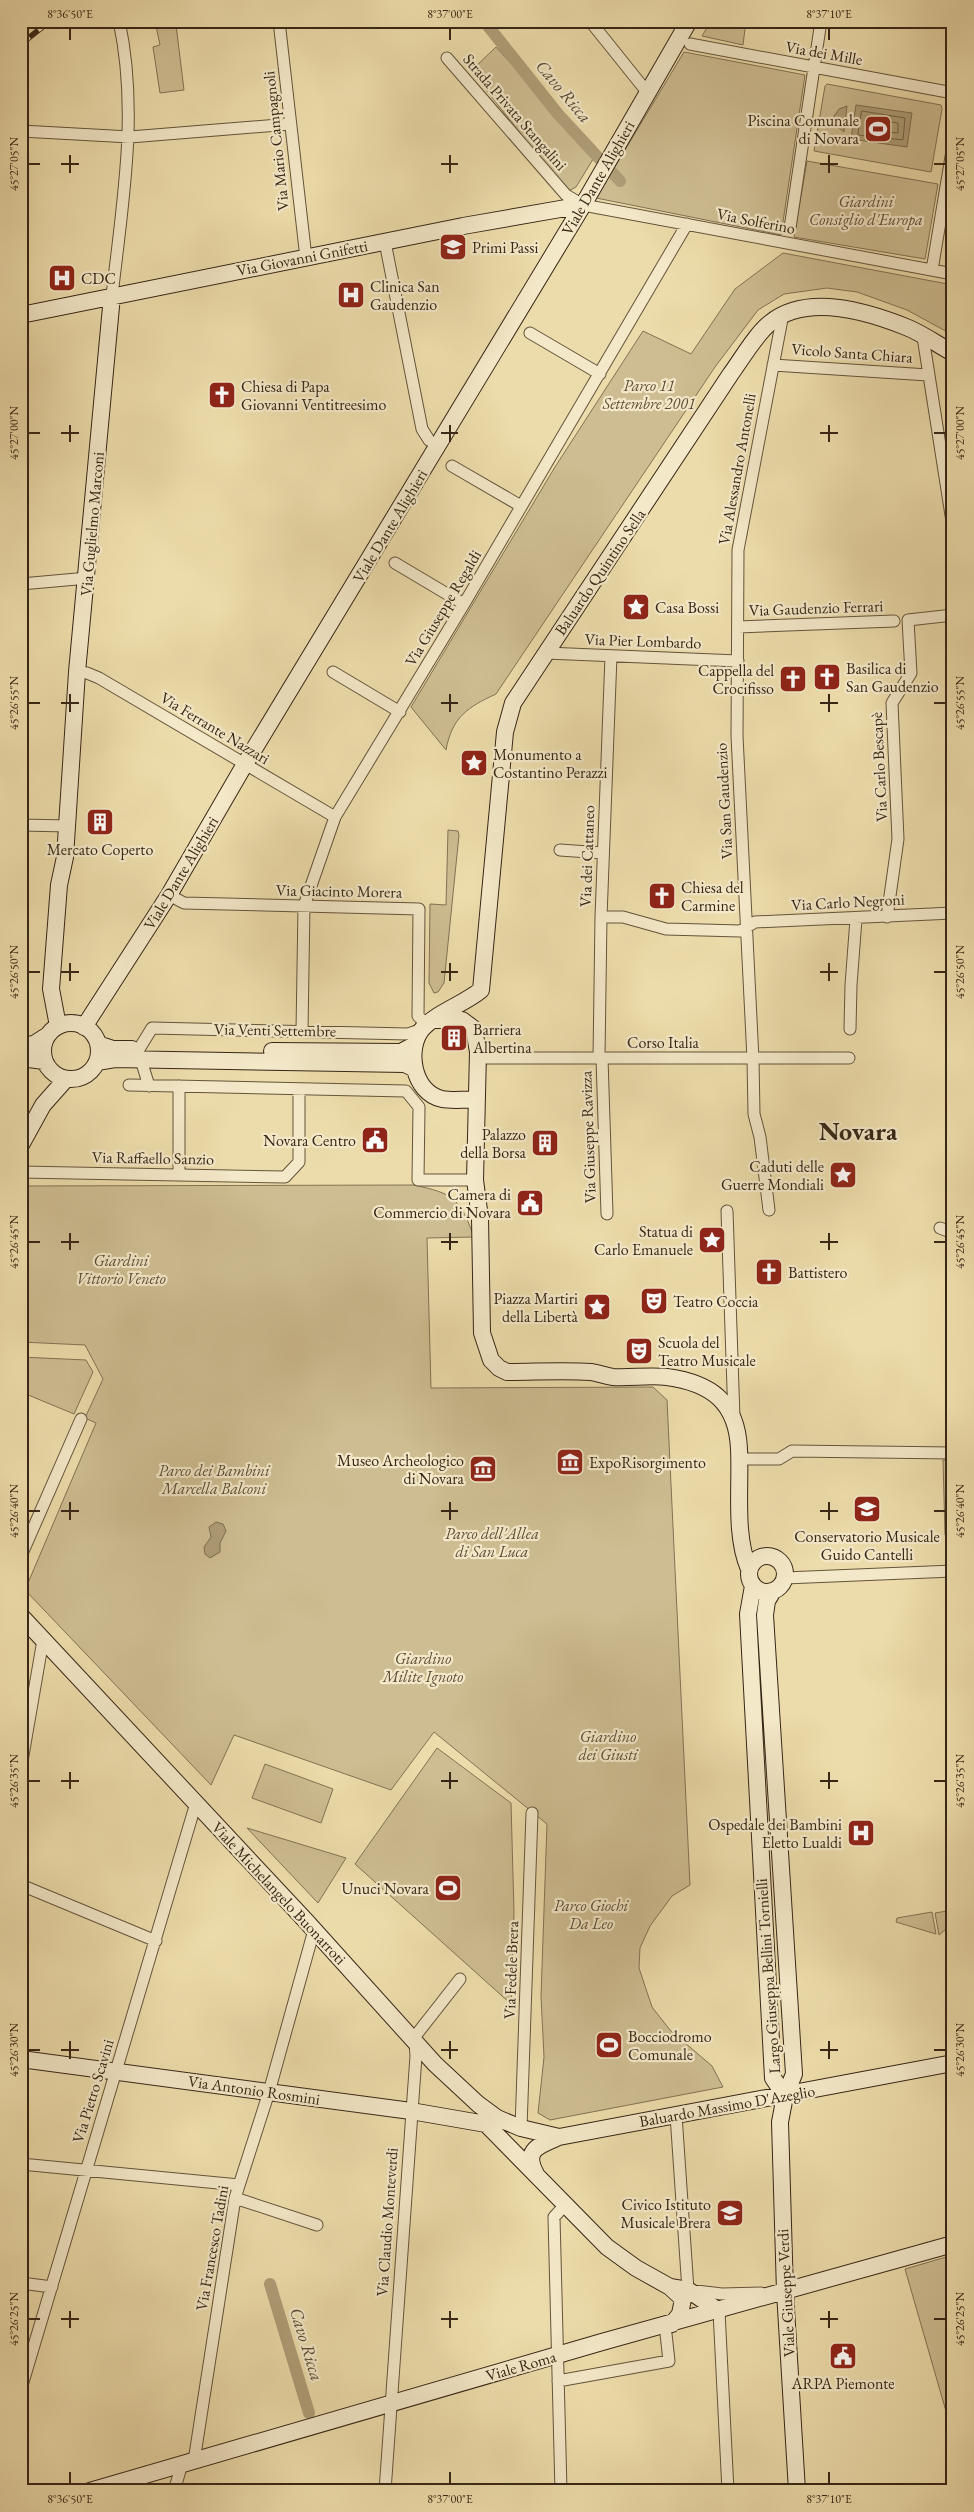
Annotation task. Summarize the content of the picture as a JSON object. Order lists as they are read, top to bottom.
{
  "streets": {
    "street": [
      "Via dei Mille",
      "Strada Privata Stangalini",
      "Via Mario Campagnoli",
      "Viale Dante Alighieri",
      "Via Solferino",
      "Via Giovanni Gnifetti",
      "Vicolo Santa Chiara",
      "Via Alessandro Antonelli",
      "Via Guglielmo Marconi",
      "Baluardo Quintino Sella",
      "Via Giuseppe Regaldi",
      "Via Gaudenzio Ferrari",
      "Via Pier Lombardo",
      "Via Ferrante Nazzari",
      "Via Carlo Bescapè",
      "Via San Gaudenzio",
      "Via dei Cattaneo",
      "Via Giacinto Morera",
      "Via Carlo Negroni",
      "Via Venti Settembre",
      "Corso Italia",
      "Via Giuseppe Ravizza",
      "Via Raffaello Sanzio",
      "Viale Michelangelo Buonarroti",
      "Via Fedele Brera",
      "Largo Giuseppa Bellini Tornielli",
      "Via Antonio Rosmini",
      "Via Pietro Scavini",
      "Baluardo Massimo D'Azeglio",
      "Via Claudio Monteverdi",
      "Via Francesco Tadini",
      "Viale Giuseppe Verdi",
      "Viale Roma"
    ]
  },
  "crossings": [
    ["Strada Privata Stangalini", "Viale Dante Alighieri"],
    ["Strada Privata Stangalini", "Via Solferino"],
    ["Strada Privata Stangalini", "Via Giovanni Gnifetti"],
    ["Via Mario Campagnoli", "Via Giovanni Gnifetti"],
    ["Viale Dante Alighieri", "Via Solferino"],
    ["Viale Dante Alighieri", "Via Giovanni Gnifetti"],
    ["Viale Dante Alighieri", "Via Guglielmo Marconi"],
    ["Viale Dante Alighieri", "Via Ferrante Nazzari"],
    ["Viale Dante Alighieri", "Via Giacinto Morera"],
    ["Viale Dante Alighieri", "Via Venti Settembre"],
    ["Via Solferino", "Via Giovanni Gnifetti"],
    ["Via Solferino", "Via Giuseppe Regaldi"],
    ["Via Giovanni Gnifetti", "Via Guglielmo Marconi"],
    ["Vicolo Santa Chiara", "Via Alessandro Antonelli"],
    ["Via Alessandro Antonelli", "Baluardo Quintino Sella"],
    ["Via Alessandro Antonelli", "Via Gaudenzio Ferrari"],
    ["Via Alessandro Antonelli", "Via Pier Lombardo"],
    ["Via Alessandro Antonelli", "Via San Gaudenzio"],
    ["Via Guglielmo Marconi", "Via Ferrante Nazzari"],
    ["Via Guglielmo Marconi", "Via Venti Settembre"],
    ["Baluardo Quintino Sella", "Via Pier Lombardo"],
    ["Baluardo Quintino Sella", "Via Giacinto Morera"],
    ["Baluardo Quintino Sella", "Via Venti Settembre"],
    ["Baluardo Quintino Sella", "Corso Italia"],
    ["Via Giuseppe Regaldi", "Via Ferrante Nazzari"],
    ["Via Giuseppe Regaldi", "Via Giacinto Morera"],
    ["Via Giuseppe Regaldi", "Via Venti Settembre"],
    ["Via Pier Lombardo", "Via San Gaudenzio"],
    ["Via Pier Lombardo", "Via dei Cattaneo"],
    ["Via Carlo Bescapè", "Via Carlo Negroni"],
    ["Via San Gaudenzio", "Via Carlo Negroni"],
    ["Via San Gaudenzio", "Corso Italia"],
    ["Via dei Cattaneo", "Via Carlo Negroni"],
    ["Via dei Cattaneo", "Corso Italia"],
    ["Via dei Cattaneo", "Via Giuseppe Ravizza"],
    ["Via Giacinto Morera", "Via Venti Settembre"],
    ["Via Giacinto Morera", "Corso Italia"],
    ["Via Venti Settembre", "Corso Italia"],
    ["Corso Italia", "Via Giuseppe Ravizza"],
    ["Viale Michelangelo Buonarroti", "Via Fedele Brera"],
    ["Viale Michelangelo Buonarroti", "Via Pietro Scavini"],
    ["Viale Michelangelo Buonarroti", "Baluardo Massimo D'Azeglio"],
    ["Viale Michelangelo Buonarroti", "Via Claudio Monteverdi"],
    ["Viale Michelangelo Buonarroti", "Via Francesco Tadini"],
    ["Largo Giuseppa Bellini Tornielli", "Baluardo Massimo D'Azeglio"],
    ["Largo Giuseppa Bellini Tornielli", "Viale Giuseppe Verdi"],
    ["Via Antonio Rosmini", "Via Pietro Scavini"],
    ["Via Antonio Rosmini", "Baluardo Massimo D'Azeglio"],
    ["Via Antonio Rosmini", "Via Claudio Monteverdi"],
    ["Via Antonio Rosmini", "Via Francesco Tadini"],
    ["Baluardo Massimo D'Azeglio", "Viale Giuseppe Verdi"],
    ["Via Claudio Monteverdi", "Viale Roma"],
    ["Via Francesco Tadini", "Viale Roma"],
    ["Viale Giuseppe Verdi", "Viale Roma"]
  ],
  "districts": ["Novara"],
  "water": ["Cavo Ricca"],
  "parks": [
    "Giardini Consiglio d'Europa",
    "Parco 11 Settembre 2001",
    "Giardini Vittorio Veneto",
    "Parco dei Bambini Marcella Balconi",
    "Parco dell'Allea di San Luca",
    "Giardino Milite Ignoto",
    "Giardino dei Giusti",
    "Parco Giochi Da Leo"
  ],
  "places": {
    "sports": ["Piscina Comunale di Novara", "Unuci Novara", "Bocciodromo Comunale"],
    "school or university": ["Primi Passi", "Conservatorio Musicale Guido Cantelli", "Civico Istituto Musicale Brera"],
    "hospital": ["CDC", "Clinica San Gaudenzio", "Ospedale dei Bambini Eletto Lualdi"],
    "church": [
      "Chiesa di Papa Giovanni Ventitreesimo",
      "Basilica di San Gaudenzio",
      "Cappella del Crocifisso",
      "Chiesa del Carmine",
      "Battistero"
    ],
    "place": [
      "Casa Bossi",
      "Monumento a Costantino Perazzi",
      "Caduti delle Guerre Mondiali",
      "Statua di Carlo Emanuele",
      "Piazza Martiri della Libertà"
    ],
    "building": ["Mercato Coperto", "Barriera Albertina", "Palazzo della Borsa"],
    "public building": ["Novara Centro", "Camera di Commercio di Novara", "ARPA Piemonte"],
    "theatre": ["Teatro Coccia", "Scuola del Teatro Musicale"],
    "museum": ["ExpoRisorgimento", "Museo Archeologico di Novara"]
  },
  "coordinates": [
    "8°36'50\"E",
    "8°37'00\"E",
    "8°37'10\"E",
    "45°27'05\"N",
    "45°27'00\"N",
    "45°26'55\"N",
    "45°26'50\"N",
    "45°26'45\"N",
    "45°26'40\"N",
    "45°26'35\"N",
    "45°26'30\"N",
    "45°26'25\"N"
  ]
}
